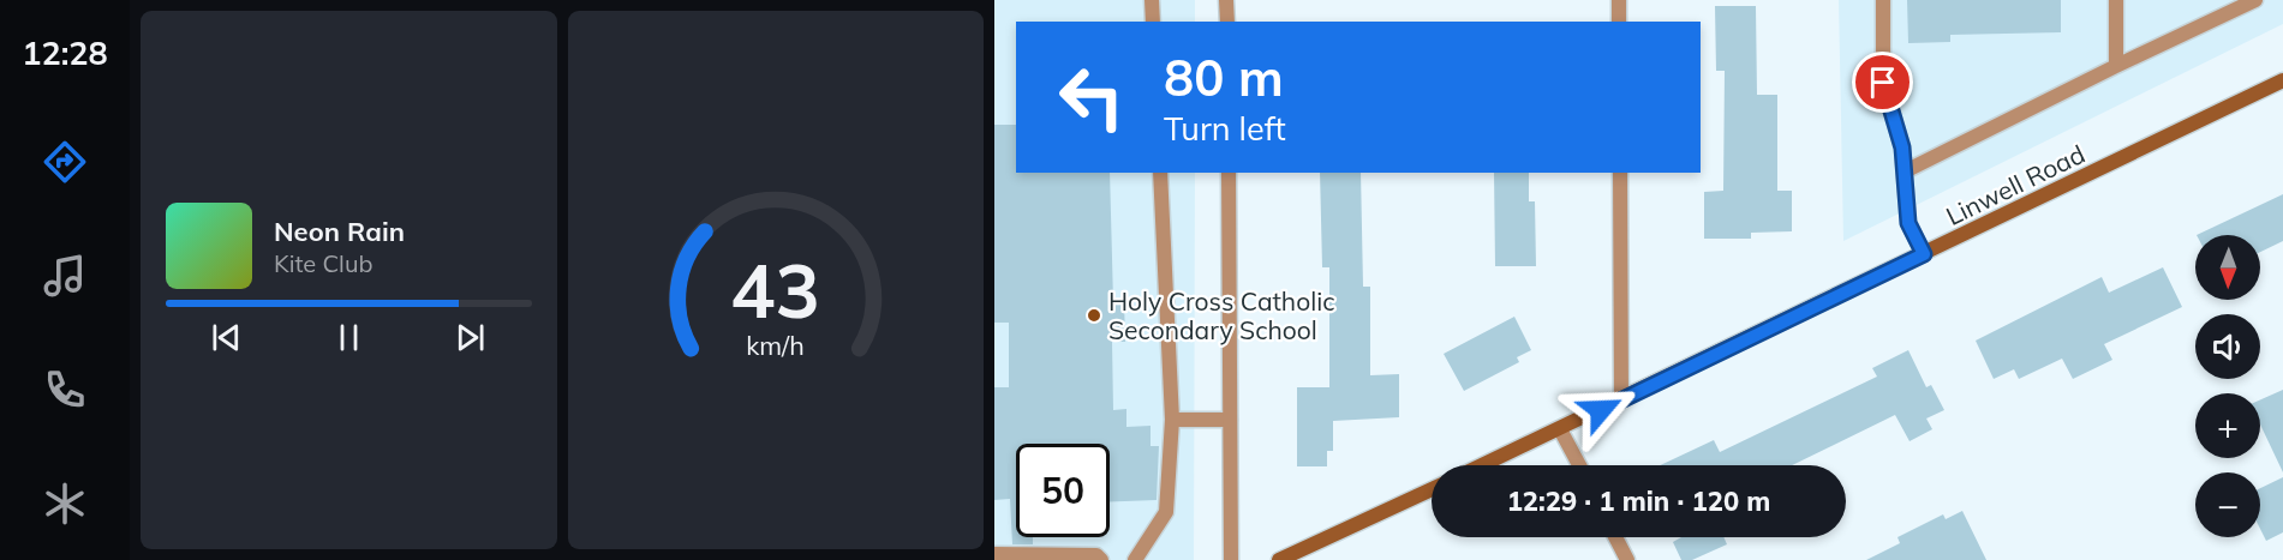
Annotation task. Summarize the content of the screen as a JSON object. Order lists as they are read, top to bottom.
{
  "streets": {
    "main road": ["Linwell Road"]
  },
  "places": ["Holy Cross Catholic Secondary School"],
  "north": "bottom",
  "page": {
    "tabs": "12:28",
    "turn": ["80 m", "Turn left"],
    "song": ["Neon Rain", "Kite Club"],
    "map_buttons": ["+", "−"],
    "limit": "50",
    "trip": "12:29 · 1 min · 120 m",
    "gauge": ["43", "km/h"]
  }
}
